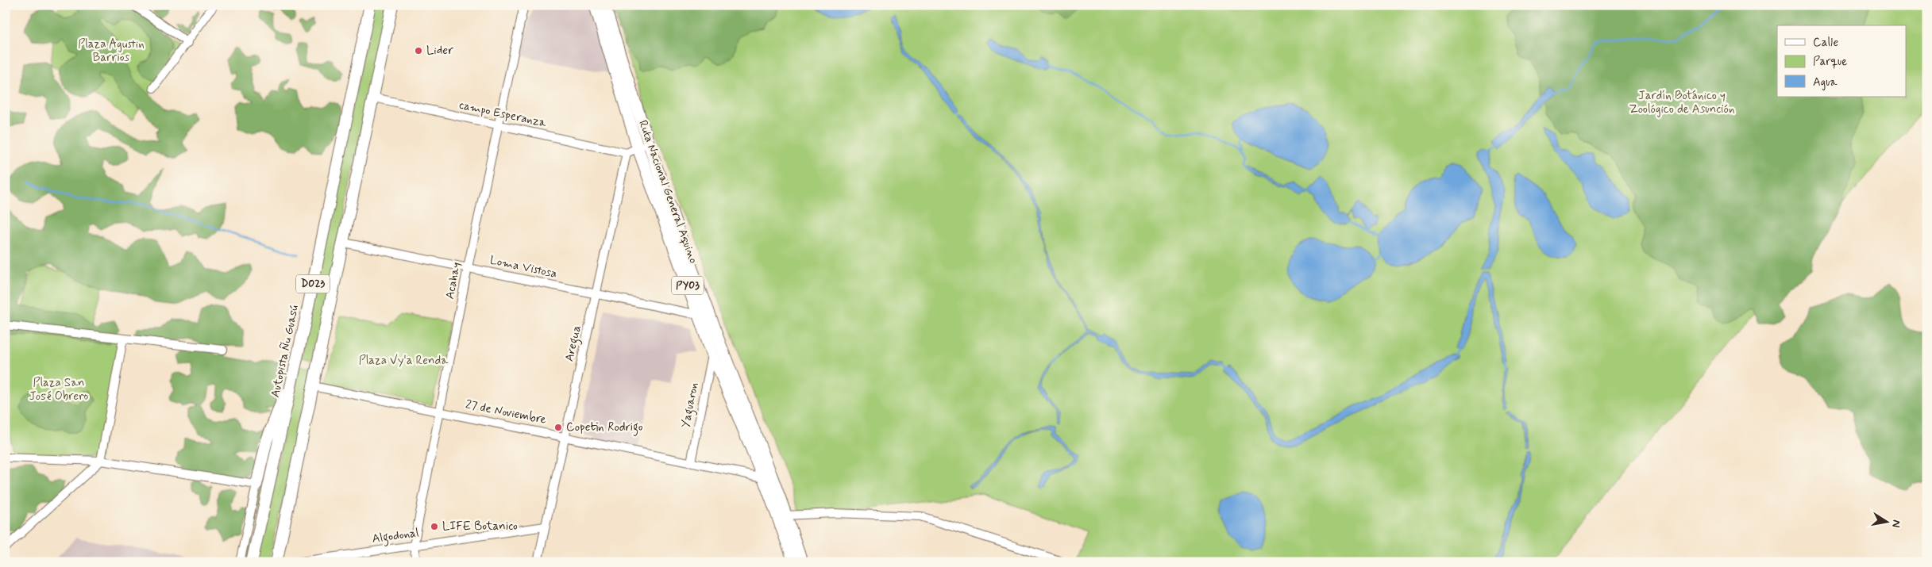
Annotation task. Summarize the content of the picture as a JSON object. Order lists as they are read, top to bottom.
{
  "streets": {
    "highway": [
      "Ruta Nacional General Aquino",
      "D023",
      "PY03",
      "Autopista Ñu Guasú"
    ],
    "street": [
      "campo Esperanza",
      "Loma Vistosa",
      "Acahay",
      "Aregua",
      "Yaguaron",
      "27 de Noviembre",
      "Algodonal"
    ]
  },
  "crossings": [
    ["campo Esperanza", "Acahay"],
    ["campo Esperanza", "D023"],
    ["campo Esperanza", "Aregua"],
    ["Ruta Nacional General Aquino", "Loma Vistosa"],
    ["Ruta Nacional General Aquino", "Yaguaron"],
    ["Ruta Nacional General Aquino", "27 de Noviembre"],
    ["Loma Vistosa", "Acahay"],
    ["Loma Vistosa", "D023"],
    ["Loma Vistosa", "Aregua"],
    ["Acahay", "27 de Noviembre"],
    ["Acahay", "Algodonal"],
    ["D023", "27 de Noviembre"],
    ["Aregua", "27 de Noviembre"],
    ["Aregua", "Algodonal"],
    ["Yaguaron", "27 de Noviembre"]
  ],
  "parks": [
    "Plaza Agustin Barrios",
    "Jardín Botánico y Zoológico de Asunción",
    "Plaza Vy'a Renda",
    "Plaza San José Obrero"
  ],
  "places": ["Lider", "Copetin Rodrigo", "LIFE Botanico"],
  "legend": ["Calle", "Parque", "Agua"],
  "north": "right"
}
